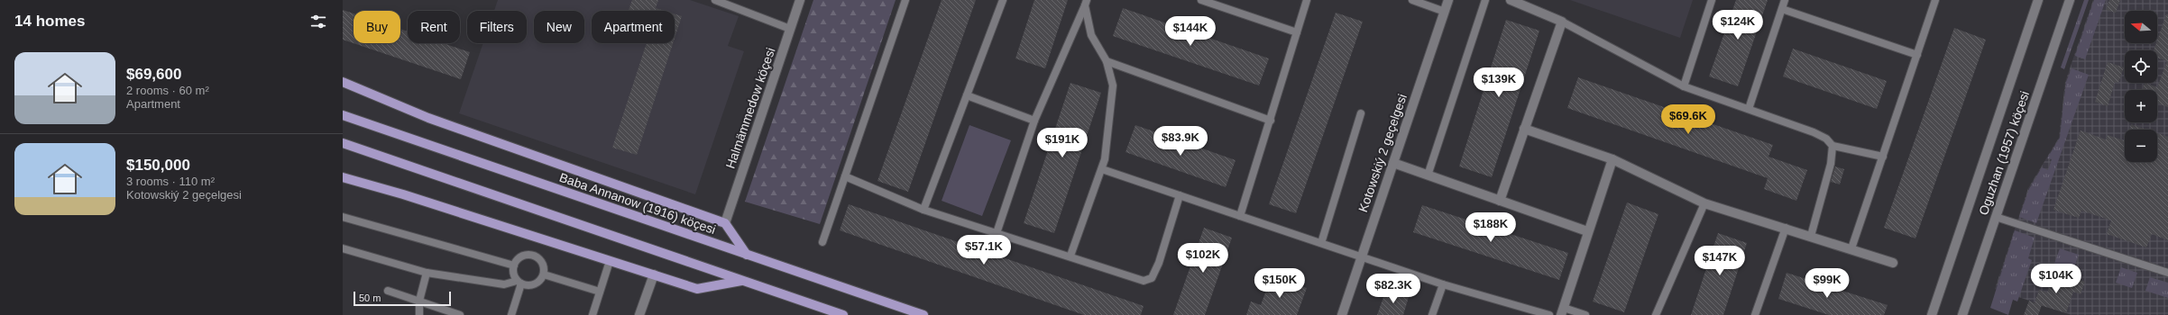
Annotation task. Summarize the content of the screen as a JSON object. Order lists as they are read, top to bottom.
{
  "streets": {
    "main road": ["Baba Annanow (1916) köçesi"],
    "street": ["Halmämmedow köçesi", "Kotowskiý 2 geçelgesi", "Oguzhan (1957) köçesi"]
  },
  "scale_bar": "50 m",
  "north": "left",
  "page": {
    "heading": "14 homes",
    "price": [
      "$124K",
      "$144K",
      "$139K",
      "$69.6K",
      "$83.9K",
      "$191K",
      "$188K",
      "$57.1K",
      "$102K",
      "$147K",
      "$104K",
      "$150K",
      "$99K",
      "$82.3K"
    ],
    "map_buttons": ["+", "−"],
    "chip": [
      "Buy",
      "Rent",
      "Filters",
      "New",
      "Apartment"
    ],
    "list": [
      {
        "name": "$69,600",
        "note": "2 rooms · 60 m² · Apartment"
      },
      {
        "name": "$150,000",
        "note": "3 rooms · 110 m² · Kotowskiý 2 geçelgesi"
      }
    ],
    "scale": "50 m"
  }
}
